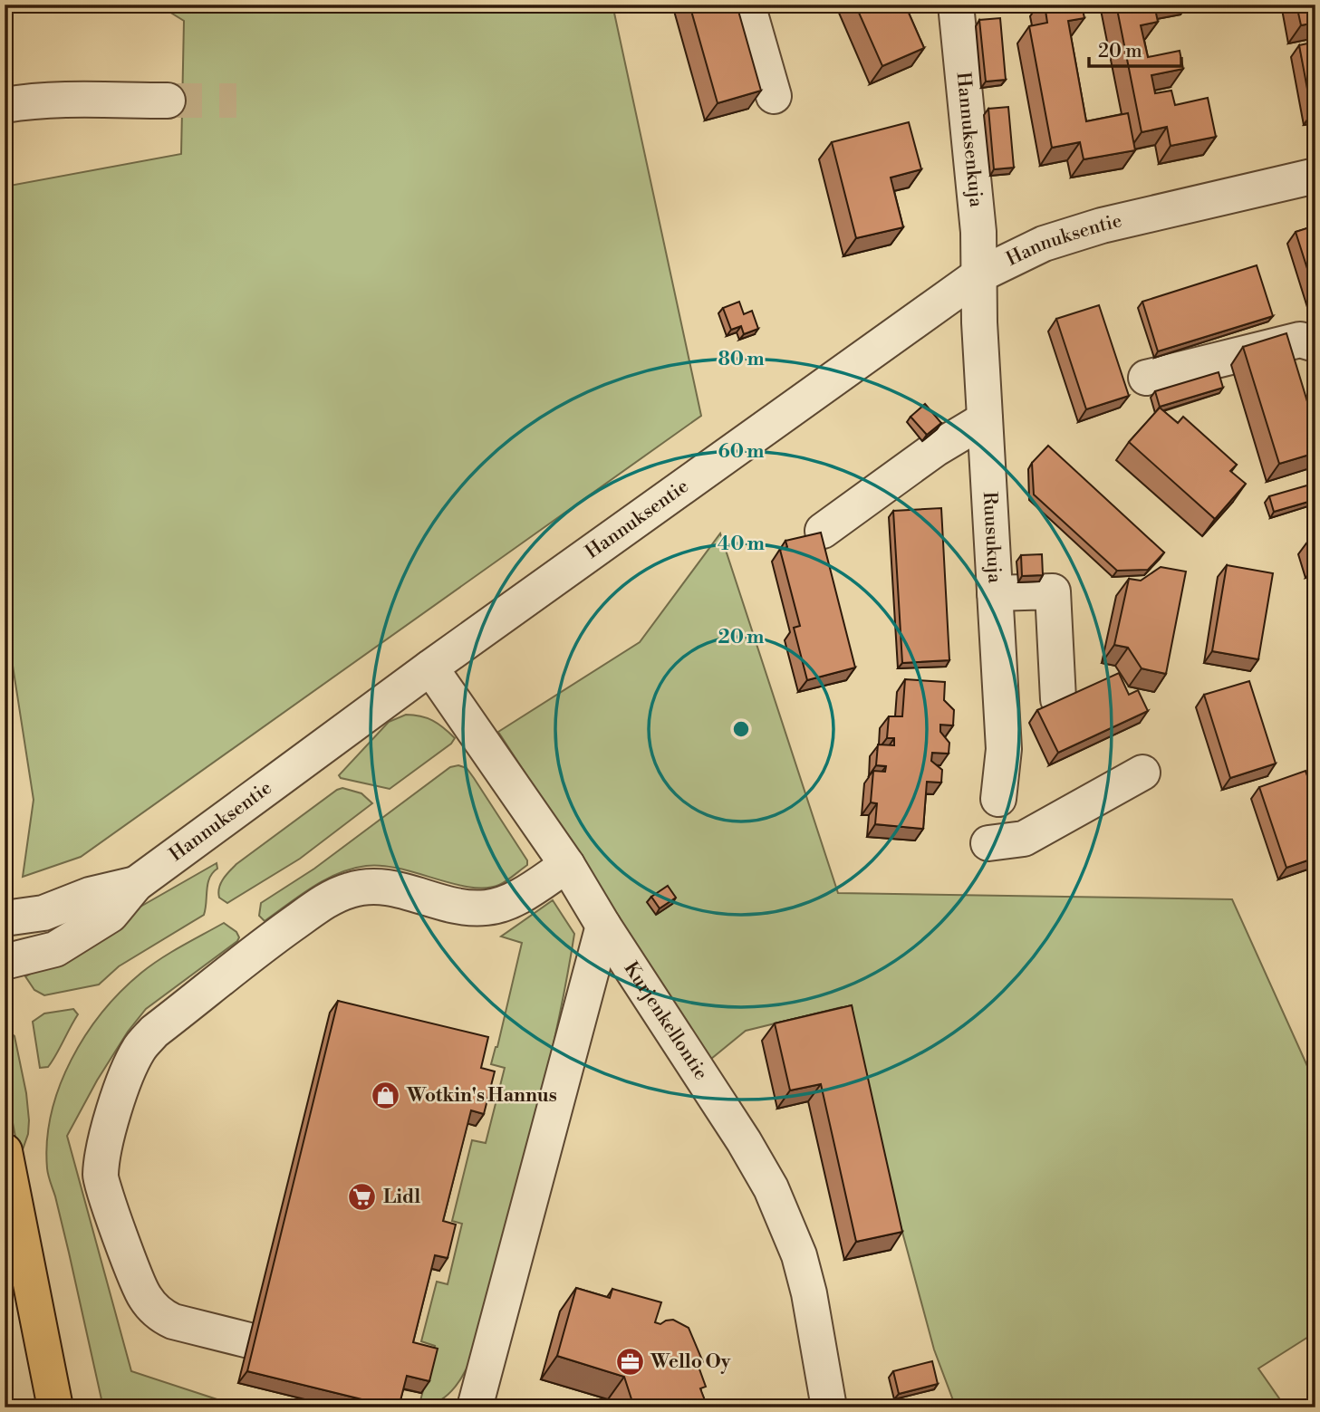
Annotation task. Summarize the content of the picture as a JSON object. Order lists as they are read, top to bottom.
{
  "streets": {
    "street": [
      "Hannuksenkuja",
      "Hannuksentie",
      "Ruusukuja",
      "Kurjenkellontie"
    ]
  },
  "crossings": [
    ["Hannuksenkuja", "Hannuksentie"],
    ["Hannuksenkuja", "Ruusukuja"],
    ["Hannuksentie", "Ruusukuja"],
    ["Hannuksentie", "Kurjenkellontie"]
  ],
  "places": {
    "shop": ["Wotkin's Hannus"],
    "supermarket": ["Lidl"],
    "office": ["Wello Oy"]
  },
  "scale_bar": "20 m",
  "rings": [
    "80 m",
    "60 m",
    "40 m",
    "20 m"
  ]
}
